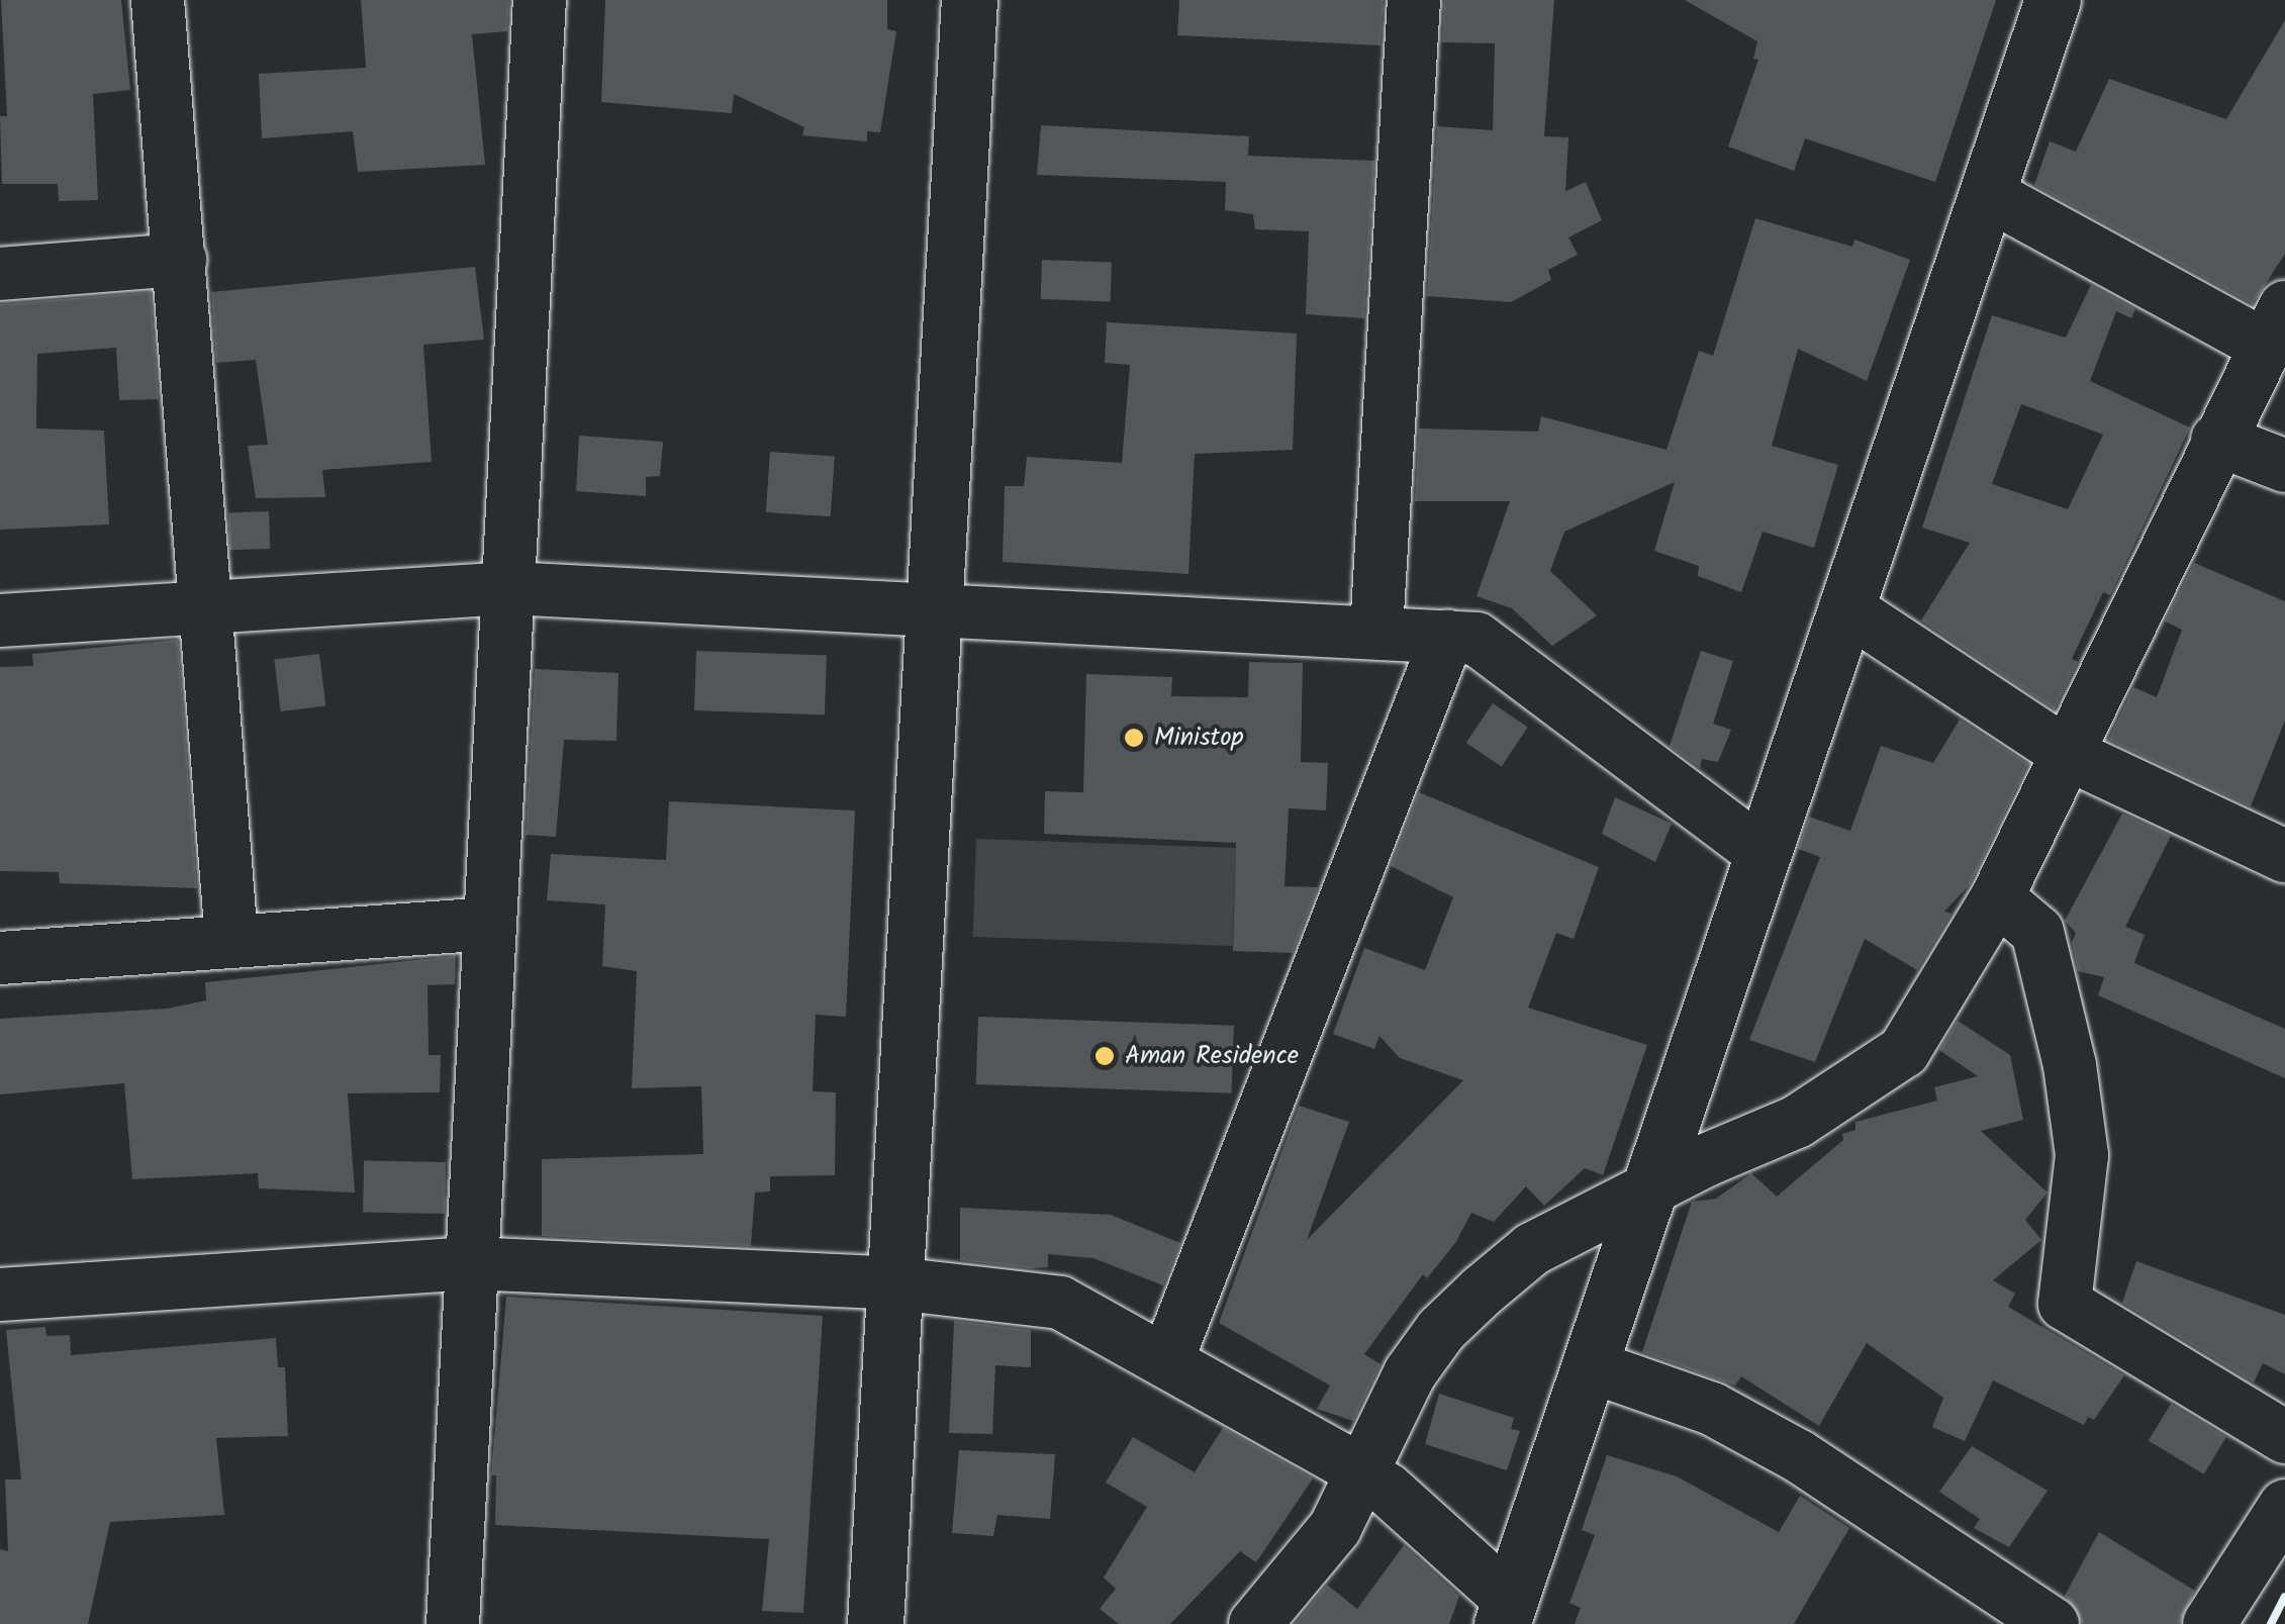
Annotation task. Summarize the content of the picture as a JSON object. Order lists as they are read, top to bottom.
{
  "places": ["Ministop", "Aman Residence"]
}
